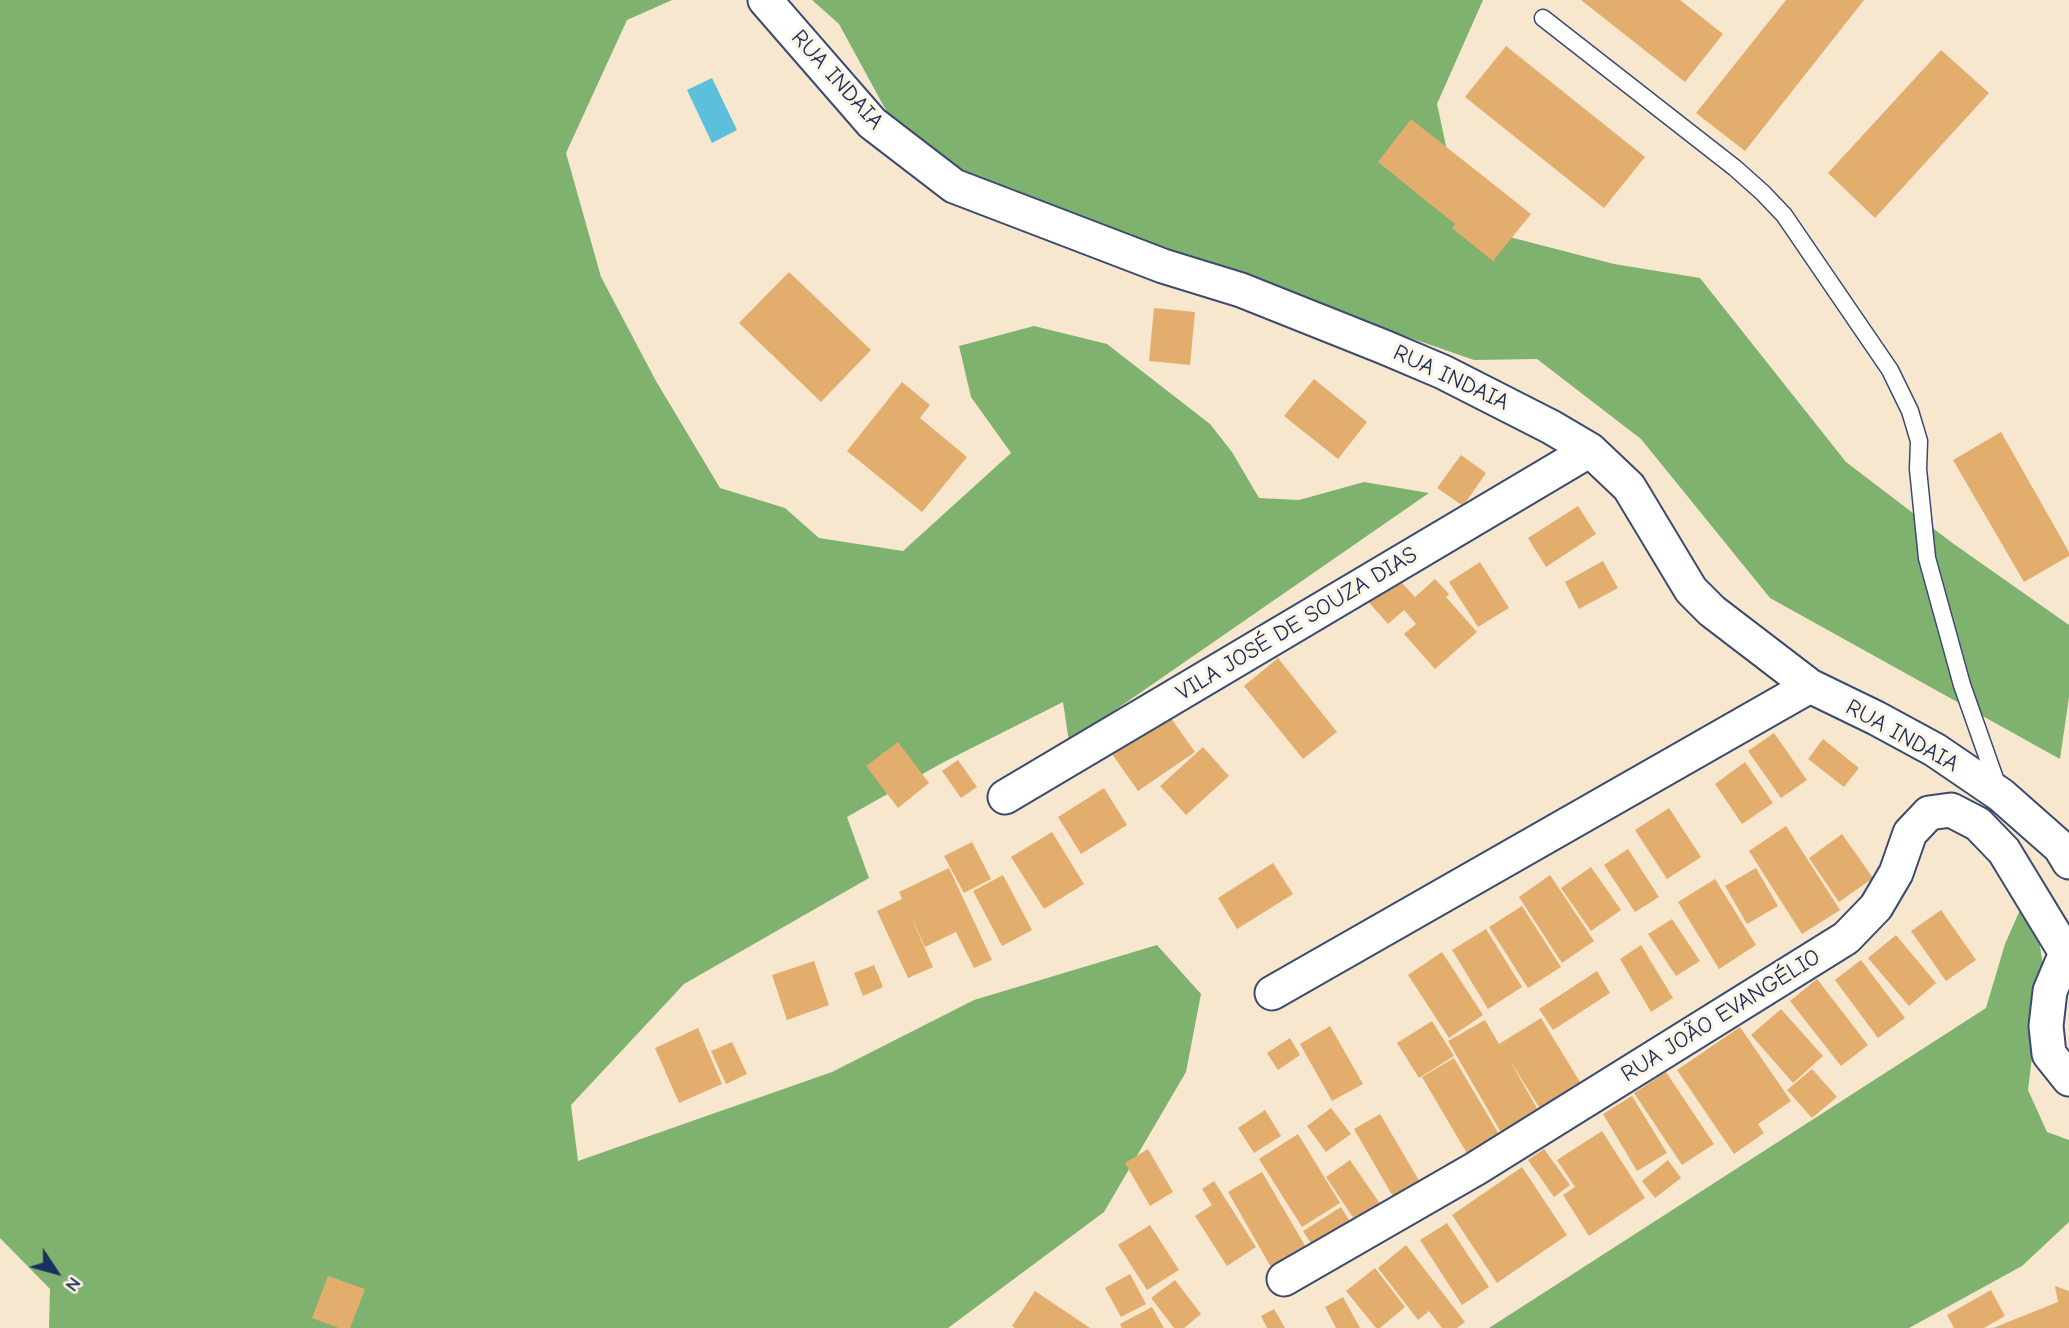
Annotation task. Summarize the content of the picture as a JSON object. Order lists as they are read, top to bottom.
{
  "streets": {
    "street": ["RUA INDAIA", "VILA JOSÉ DE SOUZA DIAS", "RUA JOÃO EVANGÉLIO"]
  },
  "crossings": [
    ["RUA INDAIA", "VILA JOSÉ DE SOUZA DIAS"]
  ],
  "north": "bottom right"
}
